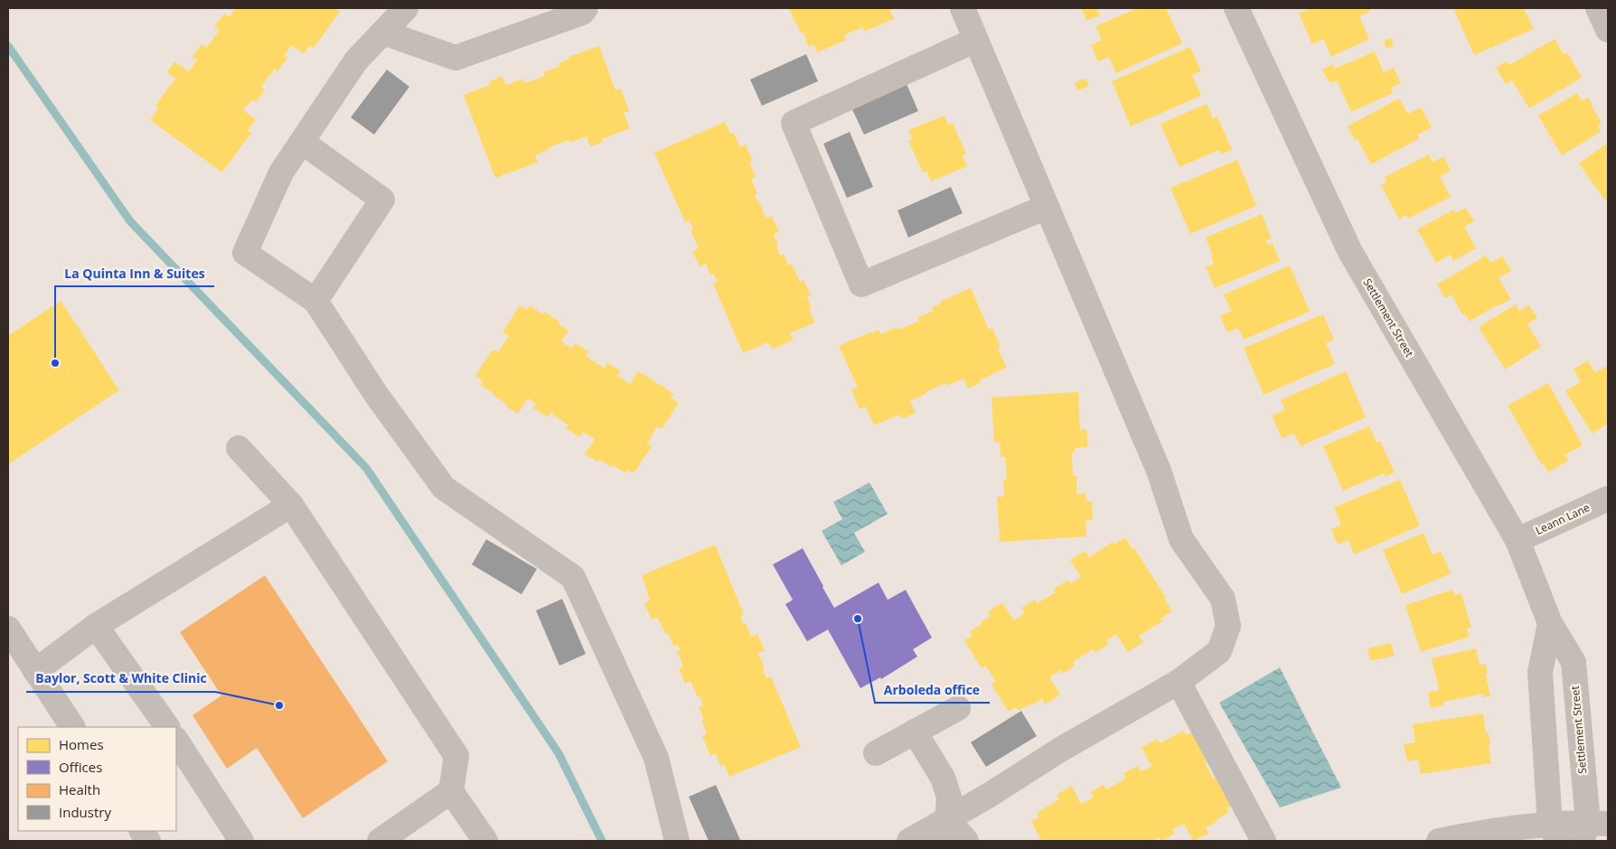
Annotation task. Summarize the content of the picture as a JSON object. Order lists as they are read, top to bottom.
{
  "streets": {
    "street": ["Settlement Street", "Leann Lane"]
  },
  "crossings": [
    ["Settlement Street", "Leann Lane"]
  ],
  "places": ["La Quinta Inn & Suites", "Arboleda office", "Baylor, Scott & White Clinic"],
  "legend": [
    "Homes",
    "Offices",
    "Health",
    "Industry"
  ]
}
